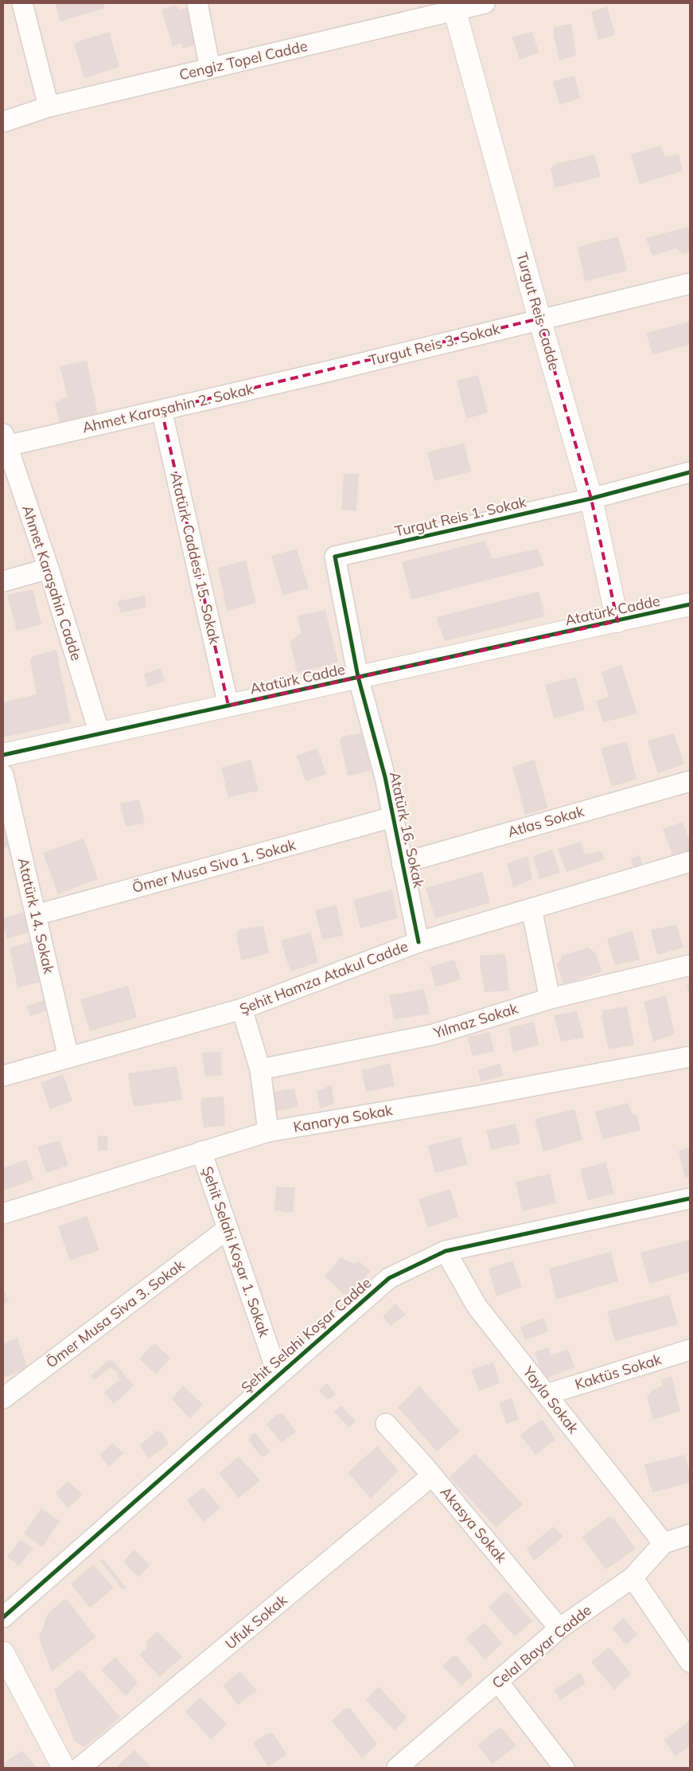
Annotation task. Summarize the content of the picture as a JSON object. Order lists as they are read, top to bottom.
{
  "streets": {
    "main road": ["Turgut Reis Cadde", "Atatürk Cadde"],
    "street": [
      "Cengiz Topel Cadde",
      "Turgut Reis 3. Sokak",
      "Ahmet Karaşahin 2. Sokak",
      "Turgut Reis 1. Sokak",
      "Atatürk Caddesi 15. Sokak",
      "Ahmet Karaşahin Cadde",
      "Atlas Sokak",
      "Atatürk 16. Sokak",
      "Ömer Musa Siva 1. Sokak",
      "Atatürk 14. Sokak",
      "Şehit Hamza Atakul Cadde",
      "Yılmaz Sokak",
      "Kanarya Sokak",
      "Şehit Selahi Koşar 1. Sokak",
      "Ömer Musa Siva 3. Sokak",
      "Şehit Selahi Koşar Cadde",
      "Kaktüs Sokak",
      "Yayla Sokak",
      "Akasya Sokak",
      "Ufuk Sokak",
      "Celal Bayar Cadde"
    ]
  },
  "crossings": [
    ["Cengiz Topel Cadde", "Turgut Reis Cadde"],
    ["Turgut Reis Cadde", "Turgut Reis 3. Sokak"],
    ["Turgut Reis Cadde", "Turgut Reis 1. Sokak"],
    ["Turgut Reis Cadde", "Atatürk Cadde"],
    ["Turgut Reis 3. Sokak", "Ahmet Karaşahin 2. Sokak"],
    ["Ahmet Karaşahin 2. Sokak", "Atatürk Caddesi 15. Sokak"],
    ["Ahmet Karaşahin 2. Sokak", "Ahmet Karaşahin Cadde"],
    ["Turgut Reis 1. Sokak", "Atatürk 16. Sokak"],
    ["Atatürk Caddesi 15. Sokak", "Atatürk Cadde"],
    ["Ahmet Karaşahin Cadde", "Atatürk Cadde"],
    ["Atatürk Cadde", "Atatürk 16. Sokak"],
    ["Atlas Sokak", "Atatürk 16. Sokak"],
    ["Atatürk 16. Sokak", "Ömer Musa Siva 1. Sokak"],
    ["Atatürk 16. Sokak", "Şehit Hamza Atakul Cadde"],
    ["Ömer Musa Siva 1. Sokak", "Atatürk 14. Sokak"],
    ["Atatürk 14. Sokak", "Şehit Hamza Atakul Cadde"],
    ["Kanarya Sokak", "Şehit Selahi Koşar 1. Sokak"],
    ["Şehit Selahi Koşar 1. Sokak", "Ömer Musa Siva 3. Sokak"],
    ["Şehit Selahi Koşar 1. Sokak", "Şehit Selahi Koşar Cadde"],
    ["Şehit Selahi Koşar Cadde", "Yayla Sokak"],
    ["Kaktüs Sokak", "Yayla Sokak"],
    ["Yayla Sokak", "Celal Bayar Cadde"],
    ["Akasya Sokak", "Ufuk Sokak"],
    ["Akasya Sokak", "Celal Bayar Cadde"]
  ]
}
